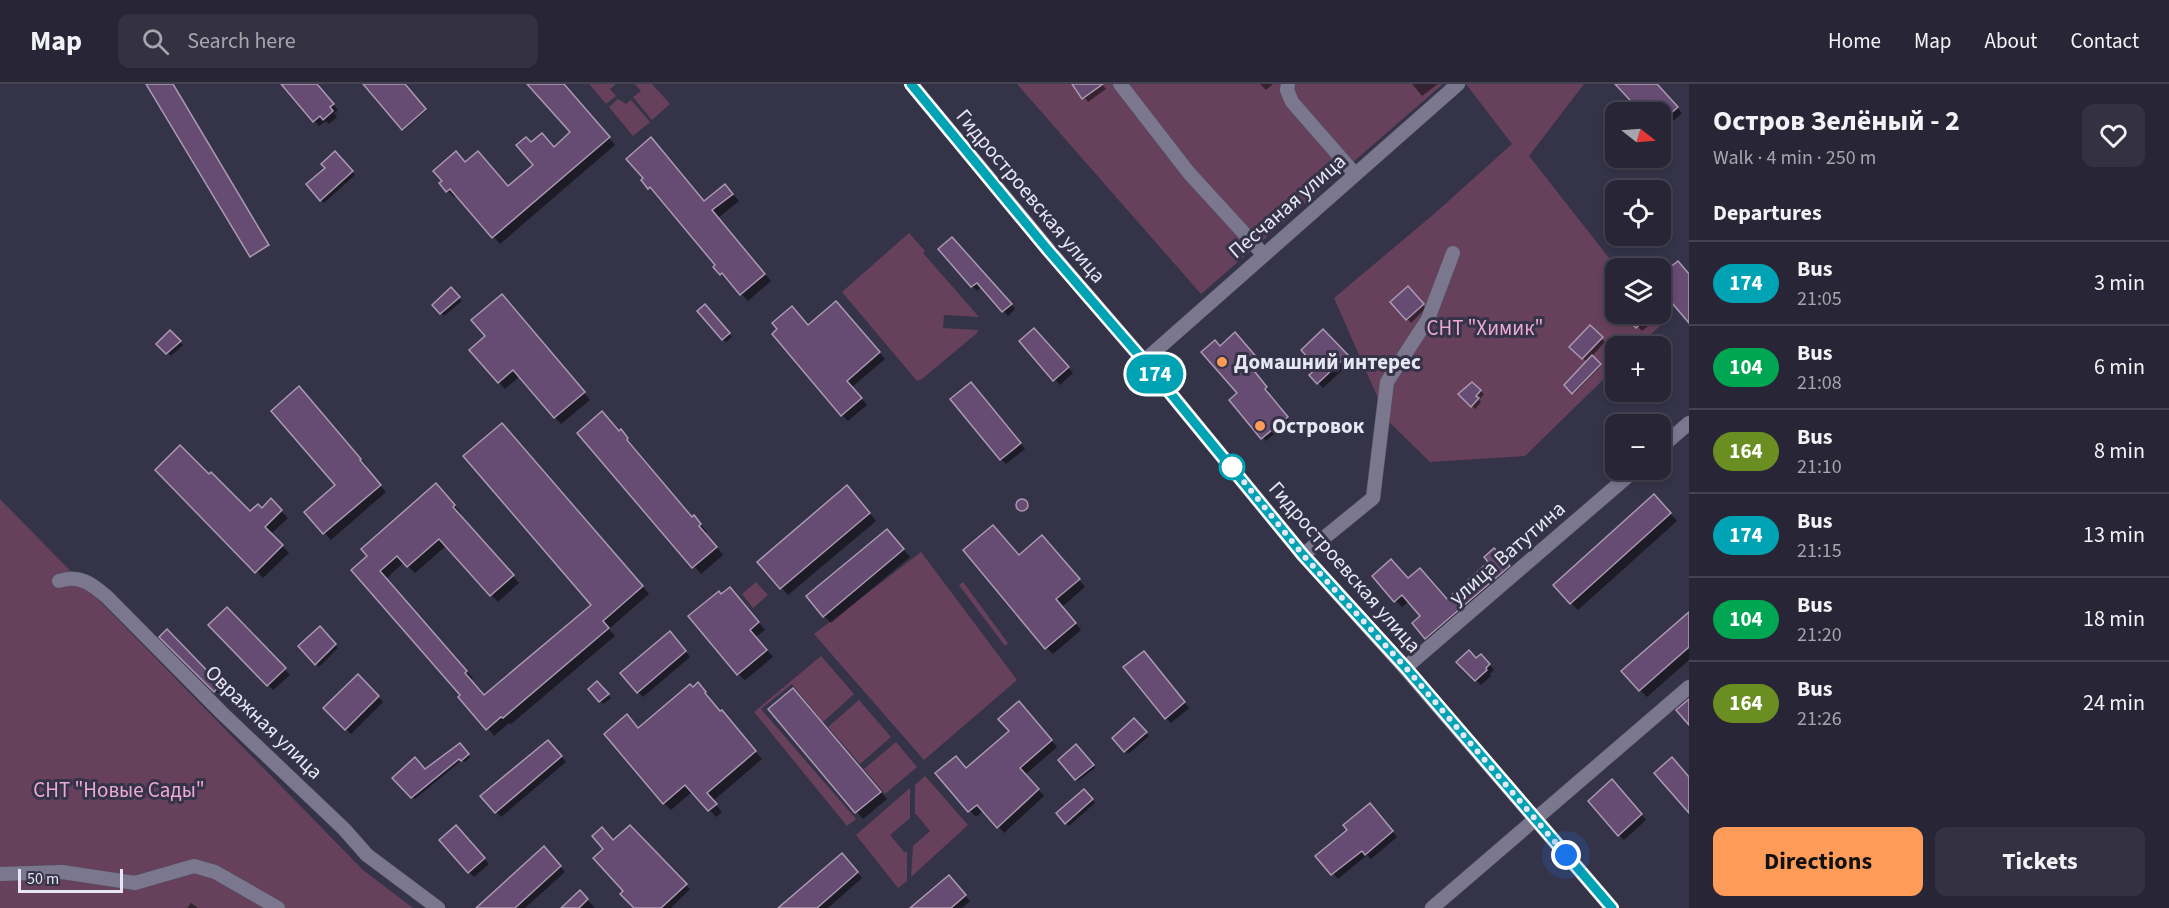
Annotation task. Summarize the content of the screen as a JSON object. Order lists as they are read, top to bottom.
{
  "streets": {
    "street": [
      "Гидростроевская улица",
      "Песчаная улица",
      "улица Ватутина",
      "Овражная улица"
    ]
  },
  "crossings": [
    ["Гидростроевская улица", "Песчаная улица"],
    ["Гидростроевская улица", "улица Ватутина"]
  ],
  "parks": ["СНТ \"Химик\"", "СНТ \"Новые Сады\""],
  "places": ["Домашний интерес", "Островок"],
  "lines": ["bus line 174"],
  "scale_bar": "50 m",
  "north": "right",
  "page": {
    "header": "Map",
    "search": "Search here",
    "nav": [
      "Home",
      "Map",
      "About",
      "Contact"
    ],
    "on_map": "174",
    "heading": [
      ["Остров Зелёный - 2", "Walk · 4 min · 250 m"],
      "Departures"
    ],
    "map_buttons": ["+", "−"],
    "list": [
      {
        "mark": "174",
        "name": "Bus",
        "note": "21:05",
        "value": "3 min"
      },
      {
        "mark": "104",
        "name": "Bus",
        "note": "21:08",
        "value": "6 min"
      },
      {
        "mark": "164",
        "name": "Bus",
        "note": "21:10",
        "value": "8 min"
      },
      {
        "mark": "174",
        "name": "Bus",
        "note": "21:15",
        "value": "13 min"
      },
      {
        "mark": "104",
        "name": "Bus",
        "note": "21:20",
        "value": "18 min"
      },
      {
        "mark": "164",
        "name": "Bus",
        "note": "21:26",
        "value": "24 min"
      }
    ],
    "buttons": ["Directions", "Tickets"],
    "scale": "50 m"
  }
}
